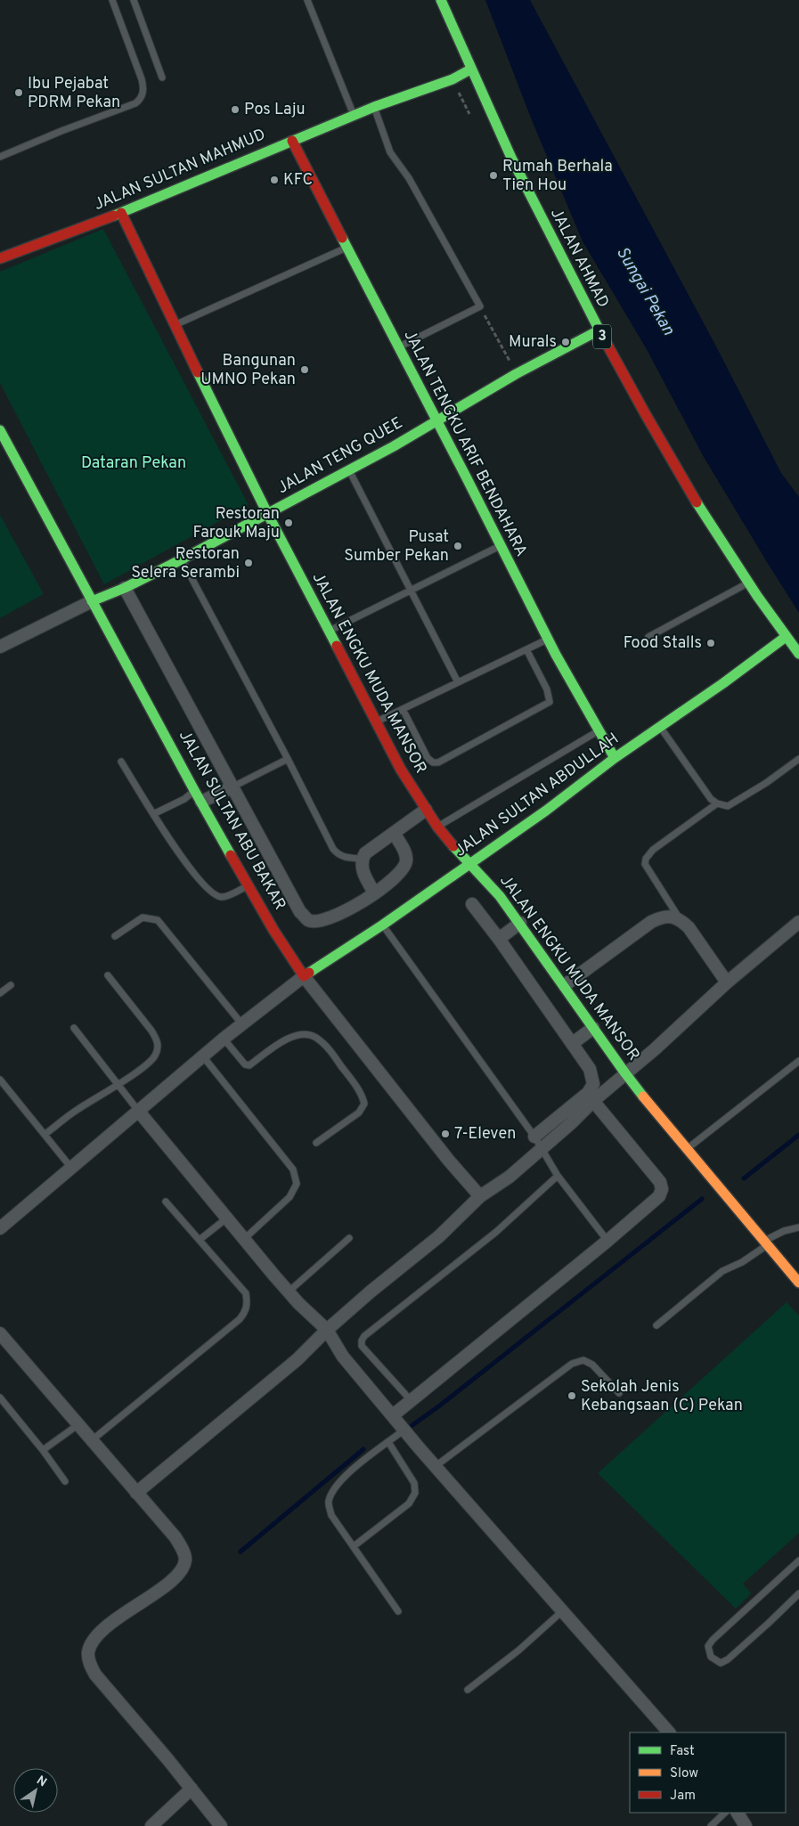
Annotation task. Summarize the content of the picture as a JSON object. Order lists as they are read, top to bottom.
{
  "streets": {
    "main road": [
      "JALAN SULTAN MAHMUD",
      "JALAN AHMAD",
      "3",
      "JALAN TENGKU ARIF BENDAHARA",
      "JALAN TENG QUEE",
      "JALAN ENGKU MUDA MANSOR",
      "JALAN SULTAN ABDULLAH",
      "JALAN SULTAN ABU BAKAR"
    ]
  },
  "crossings": [
    ["JALAN SULTAN MAHMUD", "JALAN AHMAD"],
    ["JALAN SULTAN MAHMUD", "JALAN TENGKU ARIF BENDAHARA"],
    ["JALAN SULTAN MAHMUD", "JALAN ENGKU MUDA MANSOR"],
    ["JALAN AHMAD", "JALAN TENG QUEE"],
    ["JALAN AHMAD", "JALAN SULTAN ABDULLAH"],
    ["JALAN TENGKU ARIF BENDAHARA", "JALAN TENG QUEE"],
    ["JALAN TENGKU ARIF BENDAHARA", "JALAN SULTAN ABDULLAH"],
    ["JALAN TENG QUEE", "JALAN ENGKU MUDA MANSOR"],
    ["JALAN TENG QUEE", "JALAN SULTAN ABU BAKAR"],
    ["JALAN ENGKU MUDA MANSOR", "JALAN SULTAN ABDULLAH"],
    ["JALAN SULTAN ABDULLAH", "JALAN SULTAN ABU BAKAR"]
  ],
  "water": ["Sungai Pekan"],
  "parks": ["Dataran Pekan"],
  "places": [
    "Ibu Pejabat PDRM Pekan",
    "Pos Laju",
    "Rumah Berhala Tien Hou",
    "KFC",
    "Murals",
    "Bangunan UMNO Pekan",
    "Restoran Farouk Maju",
    "Pusat Sumber Pekan",
    "Restoran Selera Serambi",
    "Food Stalls",
    "7-Eleven",
    "Sekolah Jenis Kebangsaan (C) Pekan"
  ],
  "legend": ["Fast", "Slow", "Jam"],
  "north": "top right"
}
